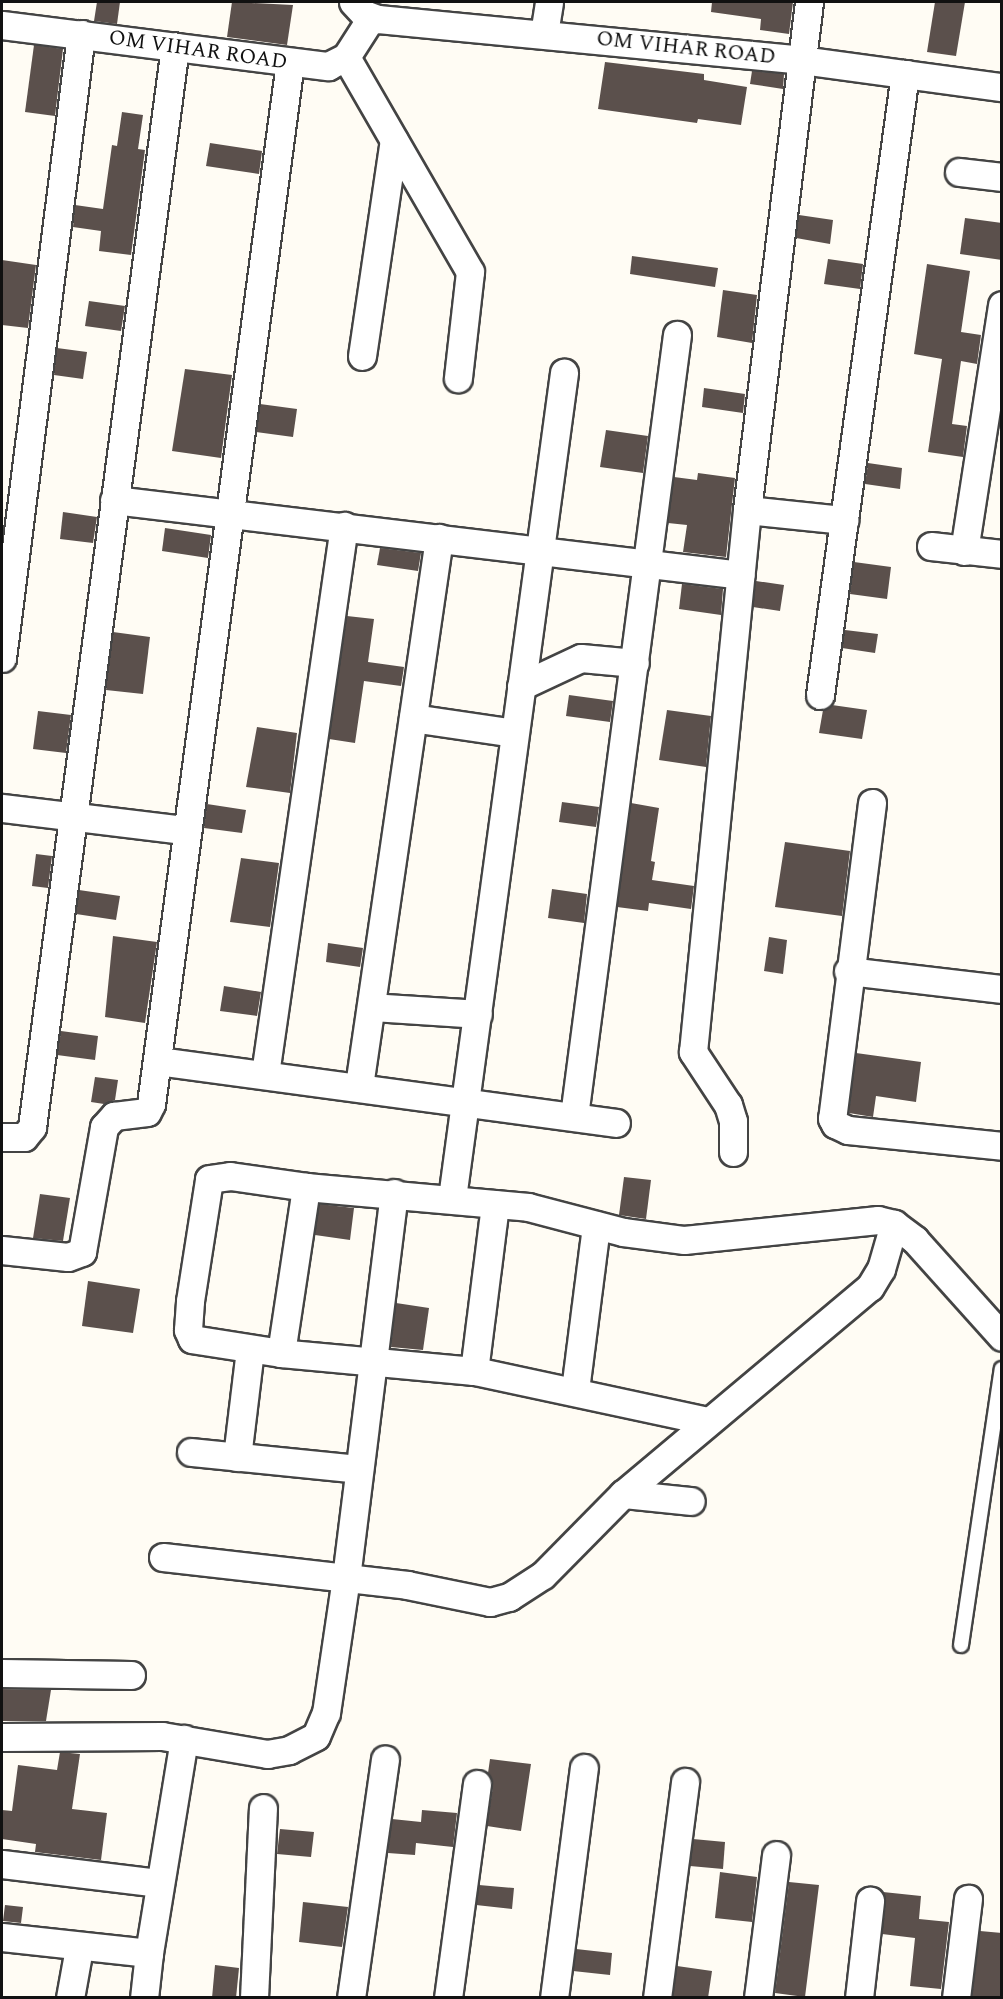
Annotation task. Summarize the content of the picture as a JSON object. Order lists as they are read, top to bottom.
{
  "streets": {
    "street": ["OM VIHAR ROAD"]
  }
}
